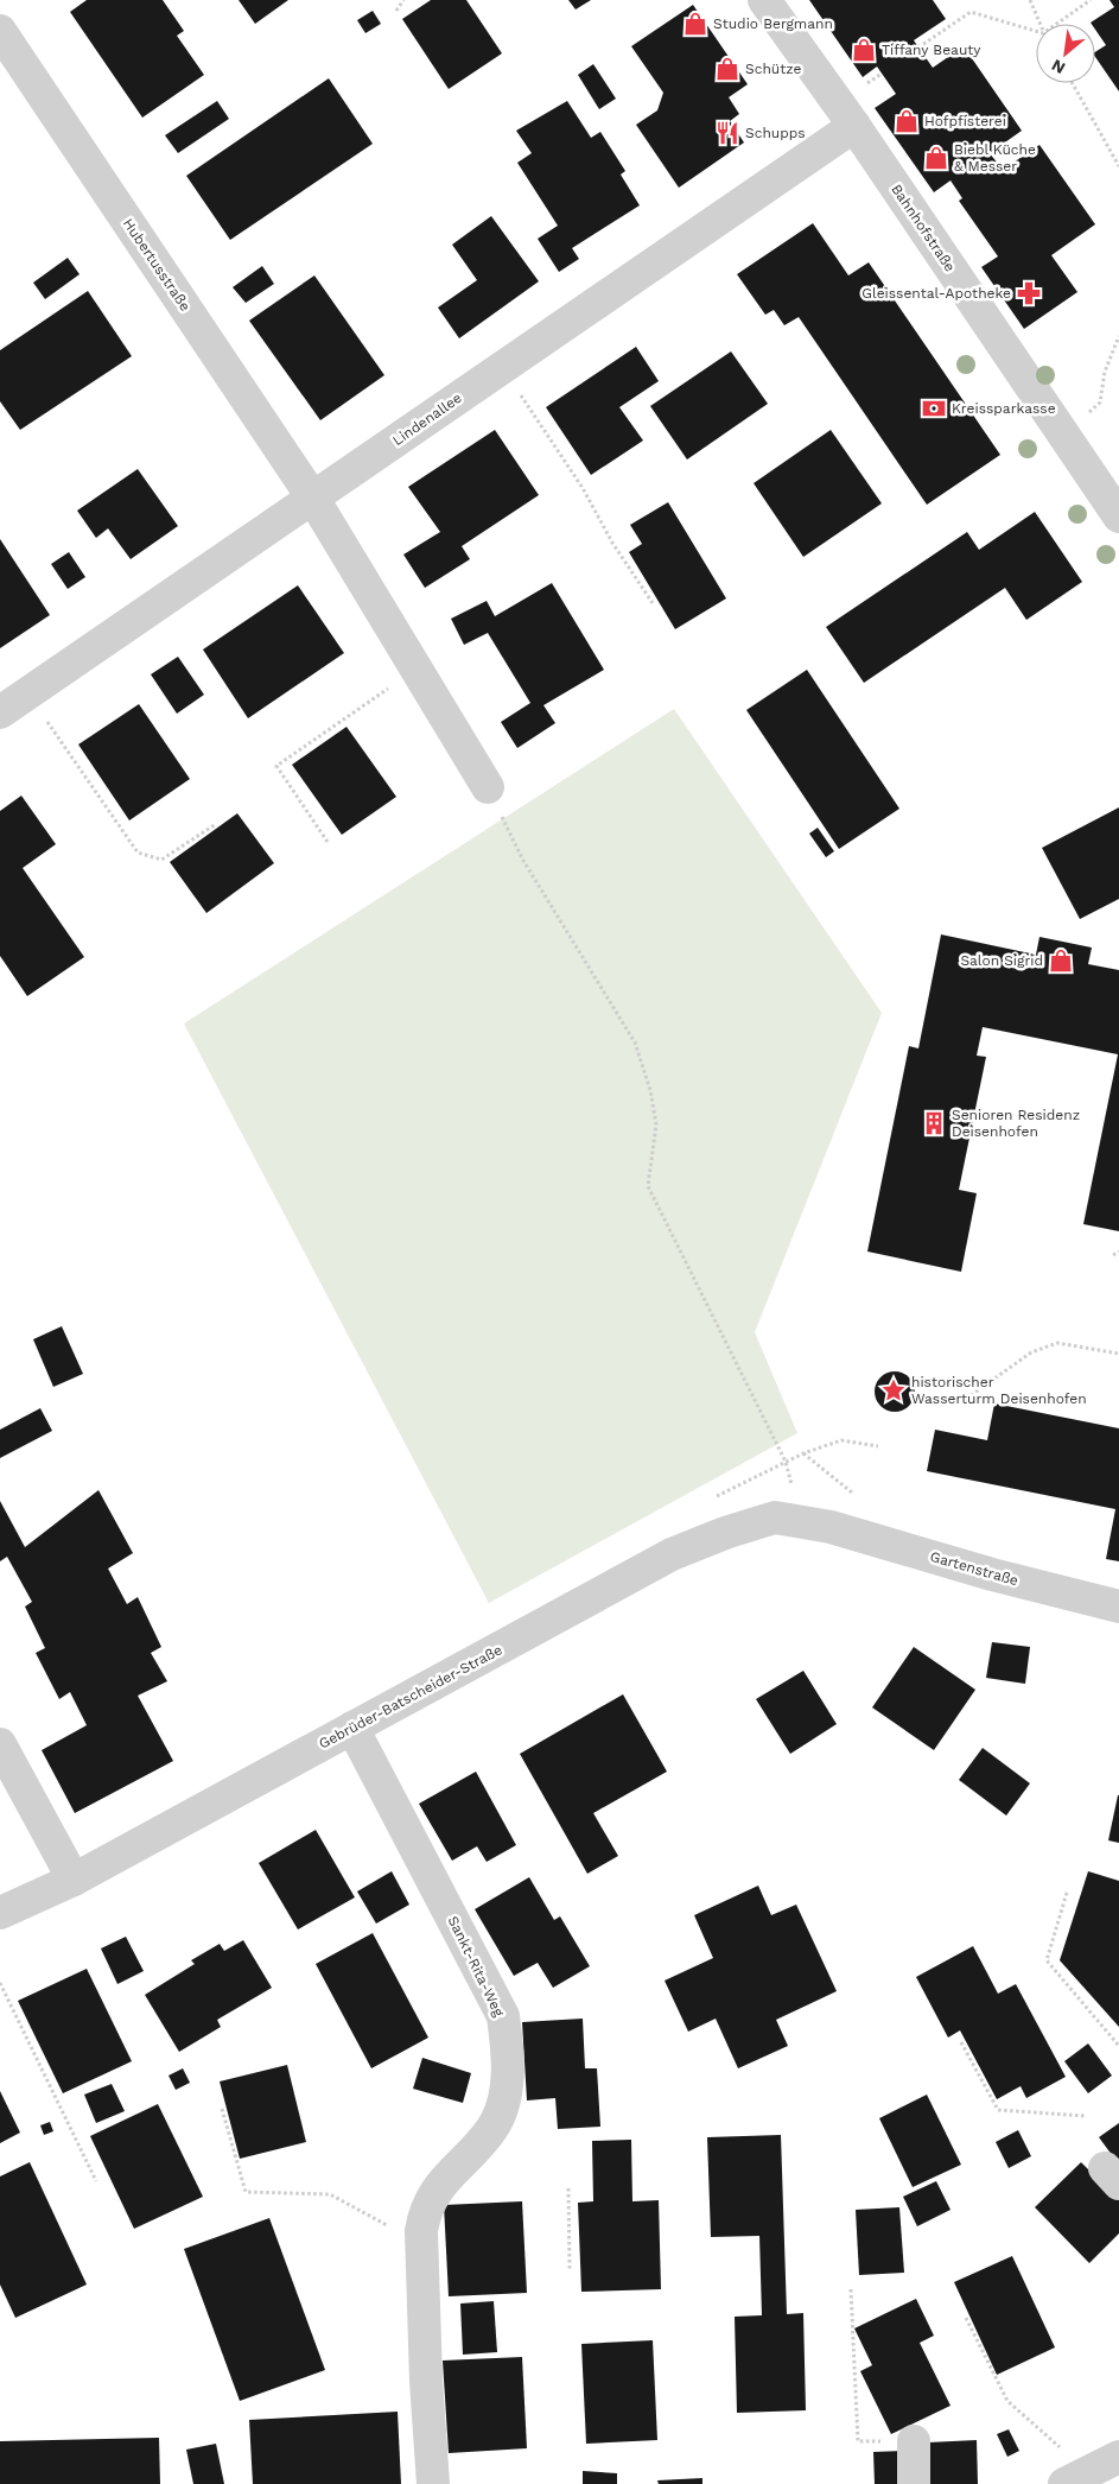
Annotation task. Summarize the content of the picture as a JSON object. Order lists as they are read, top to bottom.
{
  "streets": {
    "street": [
      "Bahnhofstraße",
      "Hubertusstraße",
      "Lindenallee",
      "Gartenstraße",
      "Gebrüder-Batscheider-Straße",
      "Sankt-Rita-Weg"
    ]
  },
  "crossings": [
    ["Bahnhofstraße", "Lindenallee"],
    ["Hubertusstraße", "Lindenallee"],
    ["Gartenstraße", "Gebrüder-Batscheider-Straße"],
    ["Gebrüder-Batscheider-Straße", "Sankt-Rita-Weg"]
  ],
  "places": {
    "shop": [
      "Studio Bergmann",
      "Tiffany Beauty",
      "Schütze",
      "Hofpfisterei",
      "Biebl Küche & Messer",
      "Salon Sigrid"
    ],
    "restaurant": ["Schupps"],
    "pharmacy": ["Gleissental-Apotheke"],
    "bank": ["Kreissparkasse"],
    "building": ["Senioren Residenz Deisenhofen"],
    "place": ["historischer Wasserturm Deisenhofen"]
  },
  "north": "bottom left"
}
